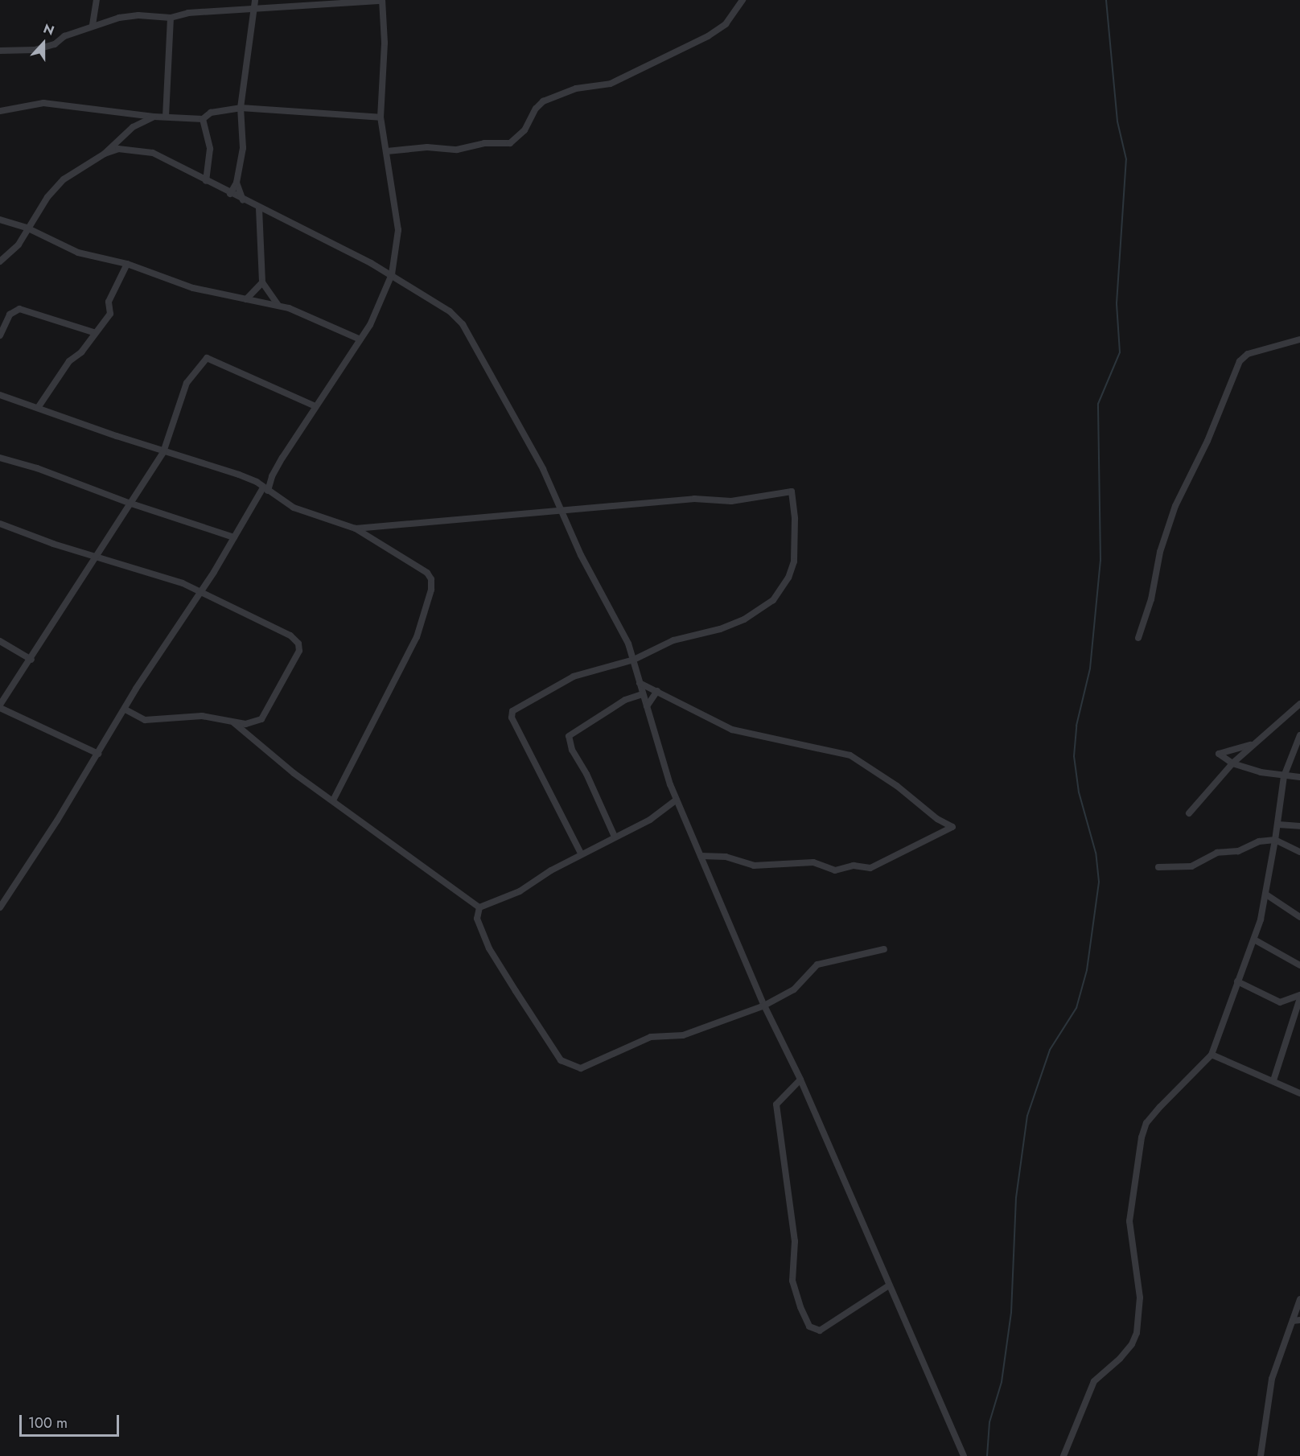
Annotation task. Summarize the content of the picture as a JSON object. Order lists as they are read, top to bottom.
{
  "scale_bar": "100 m",
  "north": "top"
}
